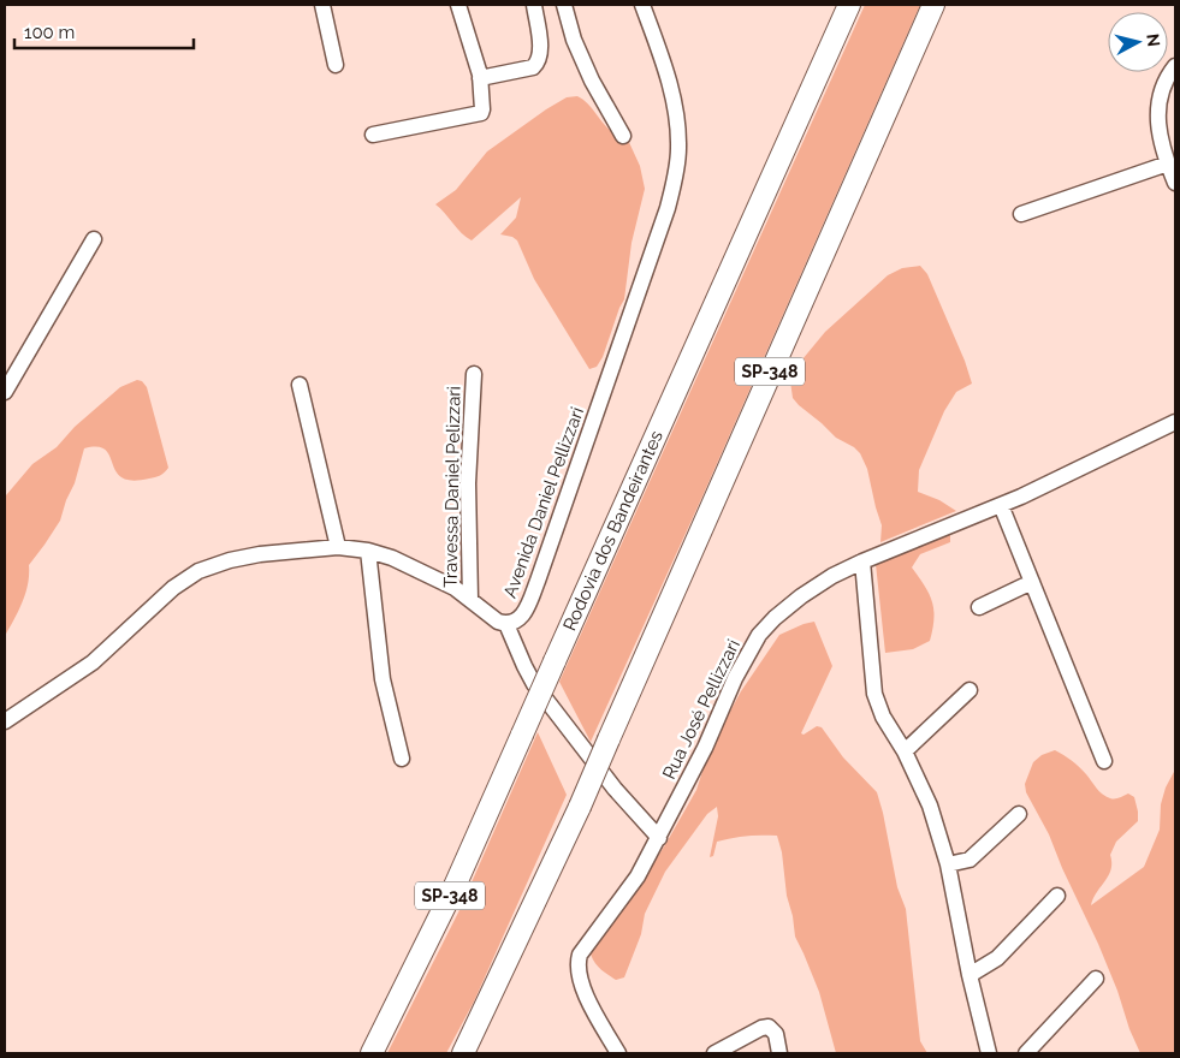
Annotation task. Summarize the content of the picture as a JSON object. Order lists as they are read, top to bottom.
{
  "streets": {
    "highway": ["SP-348", "Rodovia dos Bandeirantes"],
    "street": ["Travessa Daniel Pelizzari", "Avenida Daniel Pellizzari", "Rua José Pellizzari"]
  },
  "crossings": [
    ["Travessa Daniel Pelizzari", "Avenida Daniel Pellizzari"]
  ],
  "scale_bar": "100 m",
  "north": "right"
}
